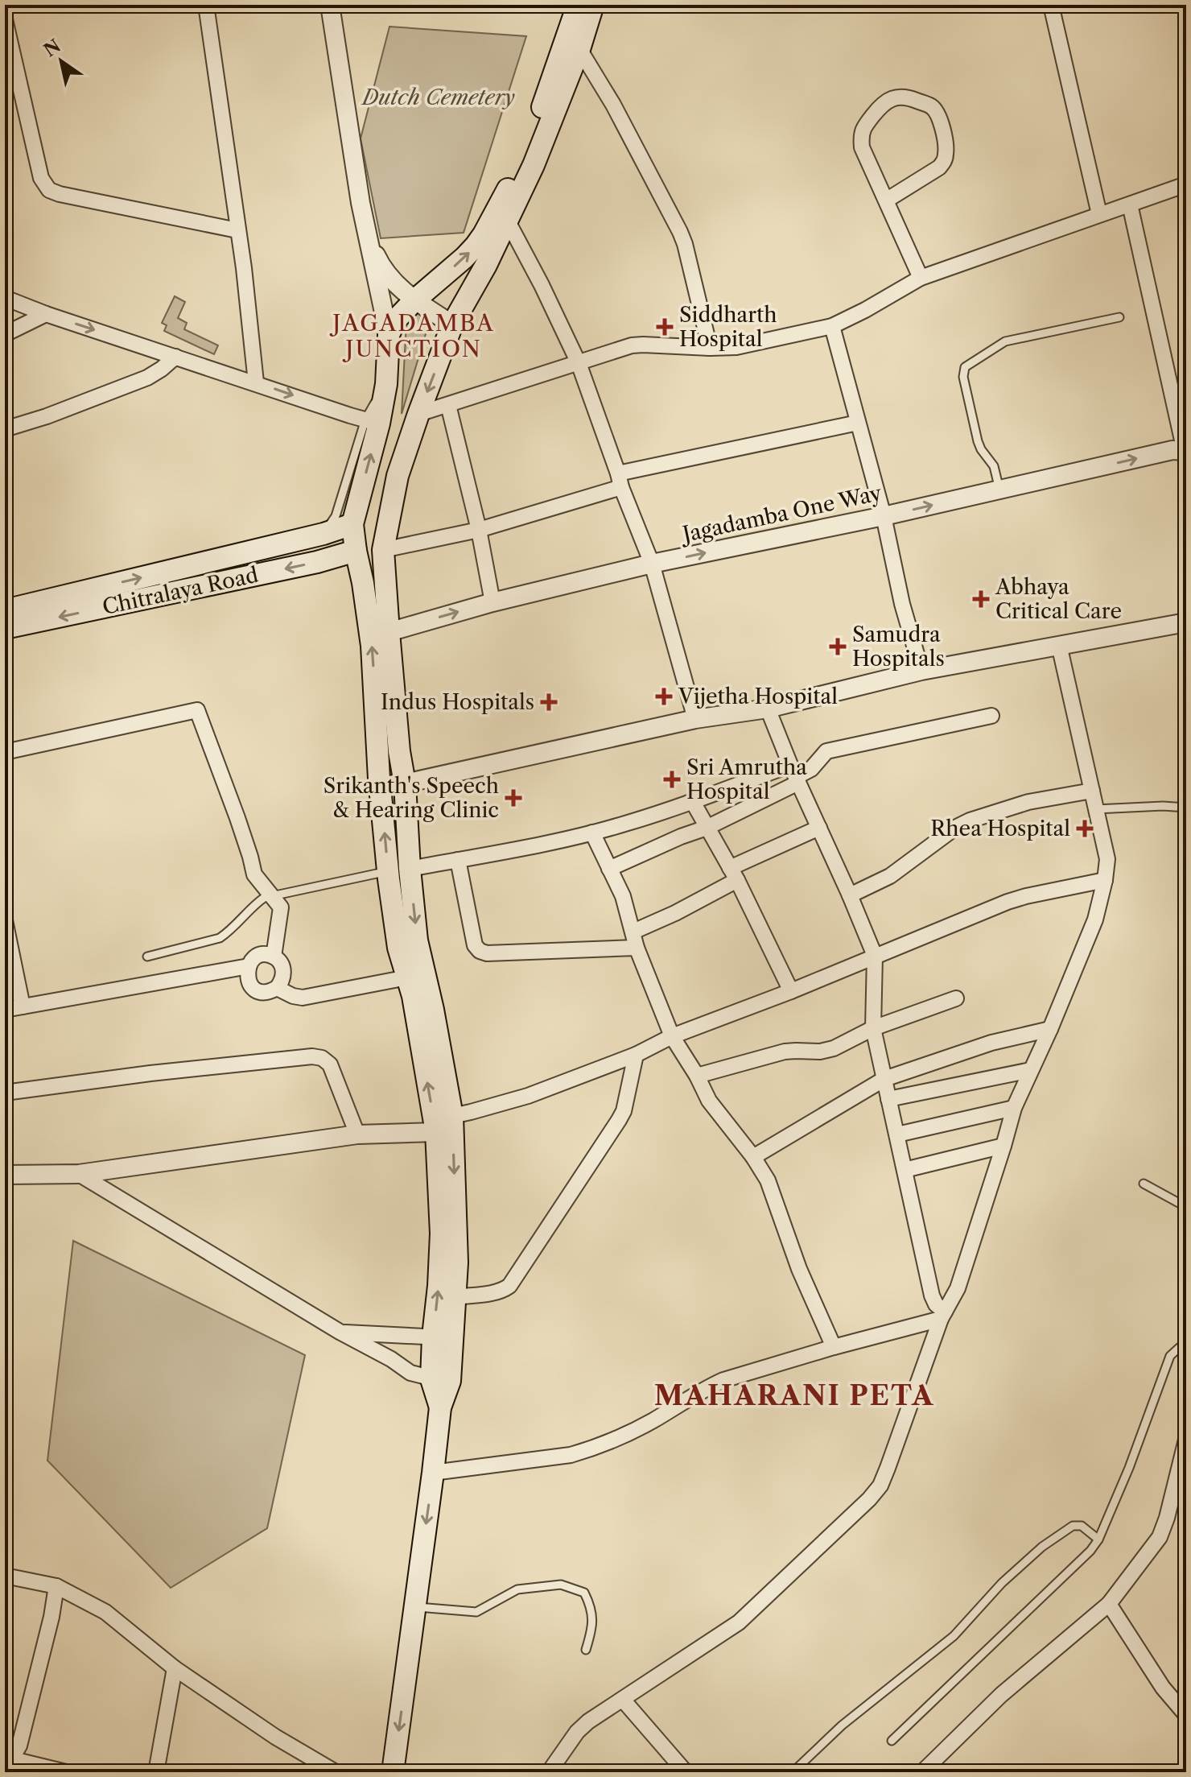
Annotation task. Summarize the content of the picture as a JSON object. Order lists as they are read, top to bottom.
{
  "streets": {
    "main road": ["Chitralaya Road"],
    "street": ["Jagadamba One Way"]
  },
  "districts": ["JAGADAMBA JUNCTION", "MAHARANI PETA"],
  "parks": ["Dutch Cemetery"],
  "places": {
    "health": [
      "Siddharth Hospital",
      "Abhaya Critical Care",
      "Samudra Hospitals",
      "Vijetha Hospital",
      "Indus Hospitals",
      "Sri Amrutha Hospital",
      "Srikanth's Speech & Hearing Clinic",
      "Rhea Hospital"
    ]
  },
  "north": "top left"
}
